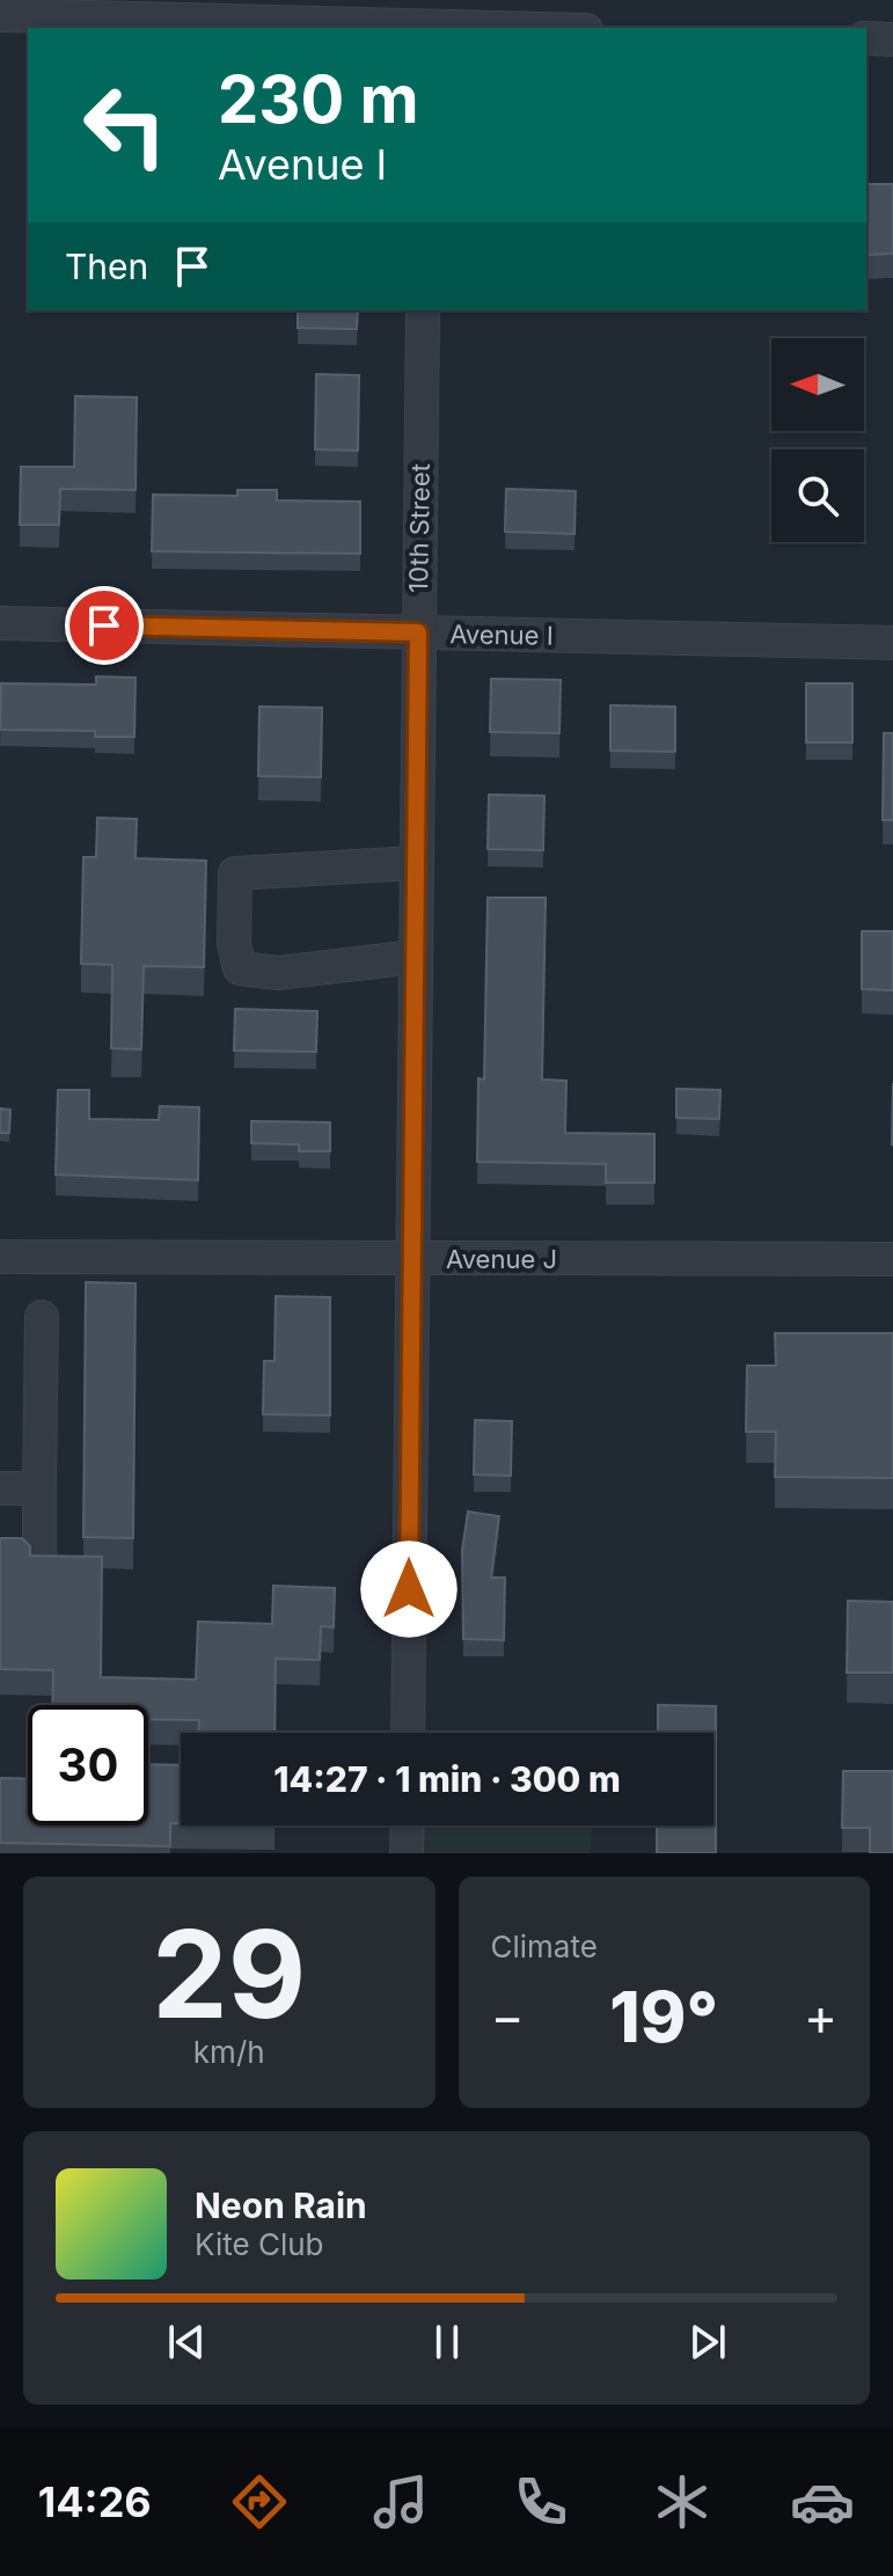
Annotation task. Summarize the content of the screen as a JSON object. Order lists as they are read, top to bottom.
{
  "streets": {
    "street": ["10th Street", "Avenue I", "Avenue J"]
  },
  "crossings": [
    ["10th Street", "Avenue I"],
    ["10th Street", "Avenue J"]
  ],
  "north": "left",
  "page": {
    "turn": ["230 m", "Avenue I"],
    "then": "Then",
    "limit": "30",
    "trip": "14:27 · 1 min · 300 m",
    "tile": [
      ["29", "km/h"],
      "Climate"
    ],
    "heat": ["−", "19°", "+"],
    "song": ["Neon Rain", "Kite Club"],
    "tabs": "14:26"
  }
}
